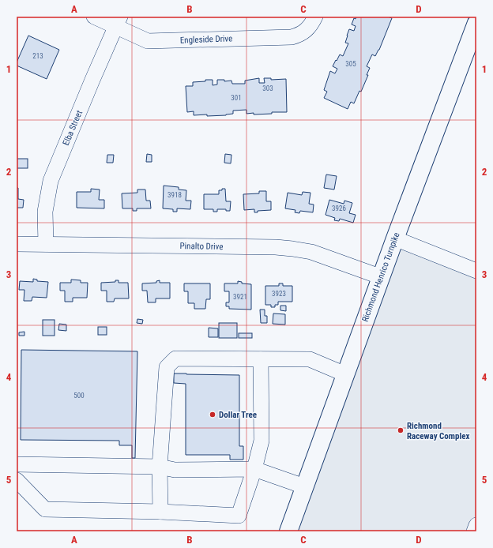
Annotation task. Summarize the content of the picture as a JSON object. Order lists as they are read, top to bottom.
{
  "streets": {
    "main road": ["Richmond Henrico Turnpike"],
    "street": ["Engleside Drive", "Elba Street", "Pinalto Drive"]
  },
  "crossings": [
    ["Engleside Drive", "Elba Street"],
    ["Elba Street", "Pinalto Drive"],
    ["Pinalto Drive", "Richmond Henrico Turnpike"]
  ],
  "places": ["Dollar Tree", "Richmond Raceway Complex"],
  "house_numbers": [
    "213",
    "305",
    "303",
    "301",
    "3918",
    "3926",
    "3923",
    "3921",
    "500"
  ],
  "grid": {
    "columns": [
      "A",
      "B",
      "C",
      "D"
    ],
    "rows": [
      "1",
      "2",
      "3",
      "4",
      "5"
    ]
  }
}
